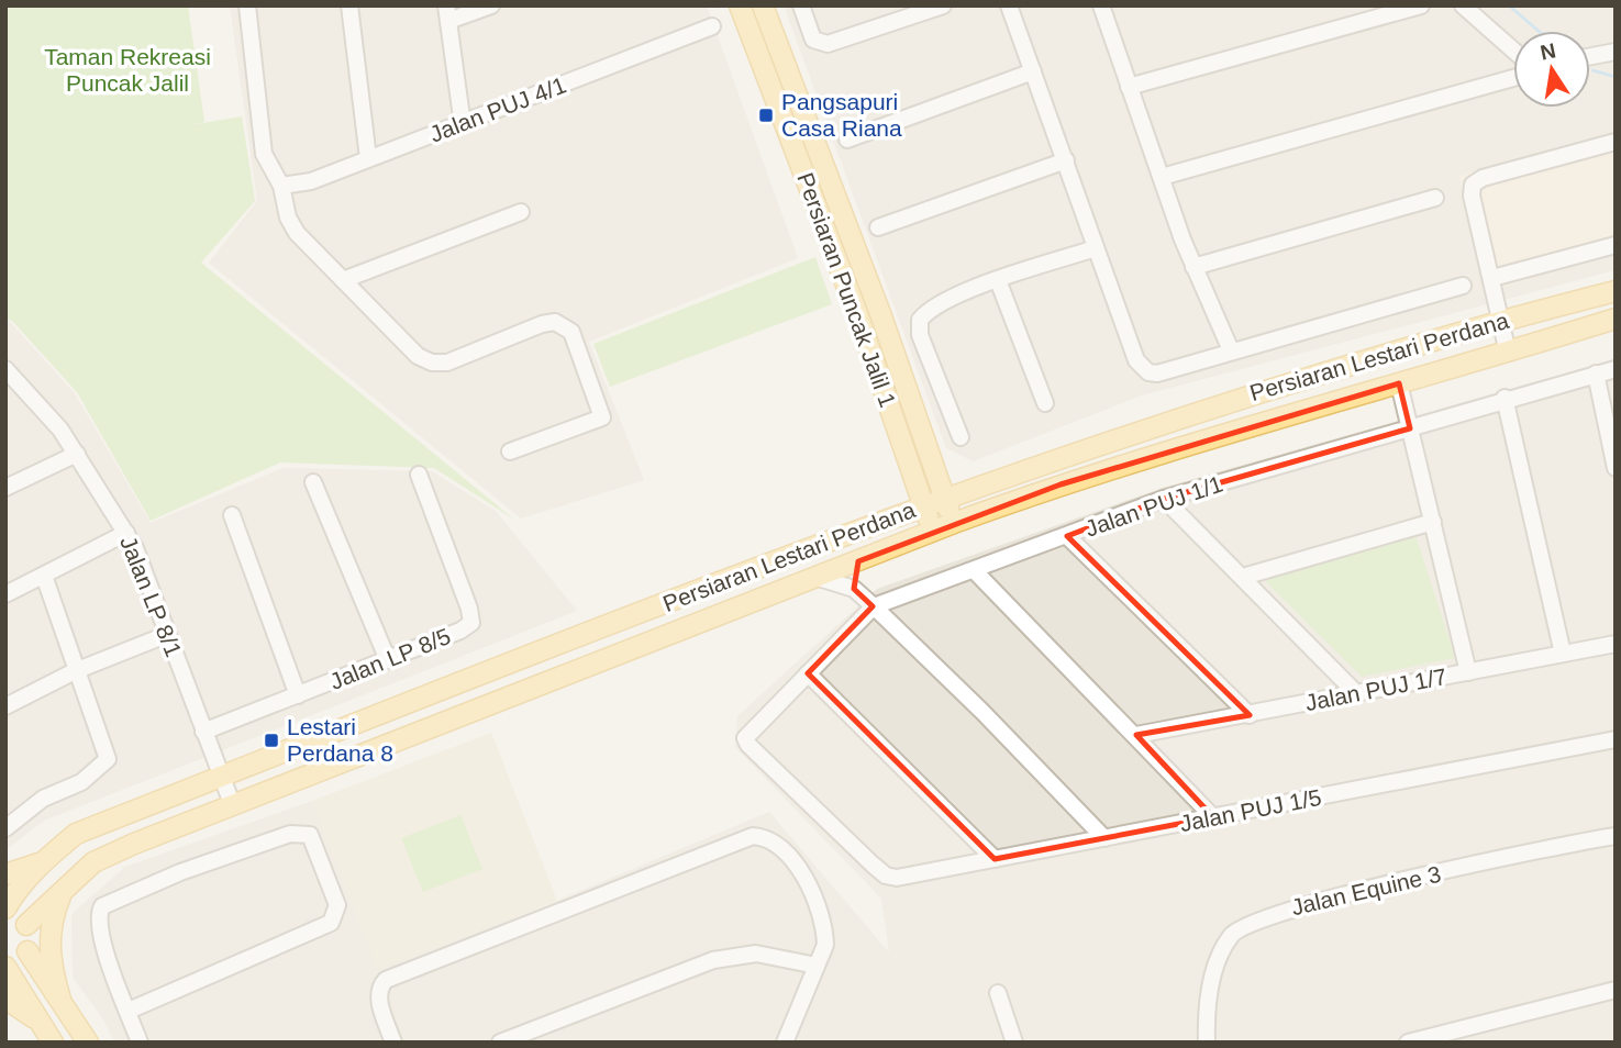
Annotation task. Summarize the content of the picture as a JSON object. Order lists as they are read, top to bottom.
{
  "streets": {
    "main road": ["Persiaran Puncak Jalil 1", "Persiaran Lestari Perdana"],
    "street": [
      "Jalan PUJ 4/1",
      "Jalan PUJ 1/1",
      "Jalan LP 8/1",
      "Jalan LP 8/5",
      "Jalan PUJ 1/7",
      "Jalan PUJ 1/5",
      "Jalan Equine 3"
    ]
  },
  "crossings": [
    ["Persiaran Puncak Jalil 1", "Persiaran Lestari Perdana"],
    ["Persiaran Lestari Perdana", "Jalan LP 8/1"],
    ["Jalan PUJ 1/1", "Jalan PUJ 1/5"],
    ["Jalan LP 8/1", "Jalan LP 8/5"]
  ],
  "parks": ["Taman Rekreasi Puncak Jalil"],
  "places": {
    "transit": ["Pangsapuri Casa Riana", "Lestari Perdana 8"]
  },
  "north": "top"
}
